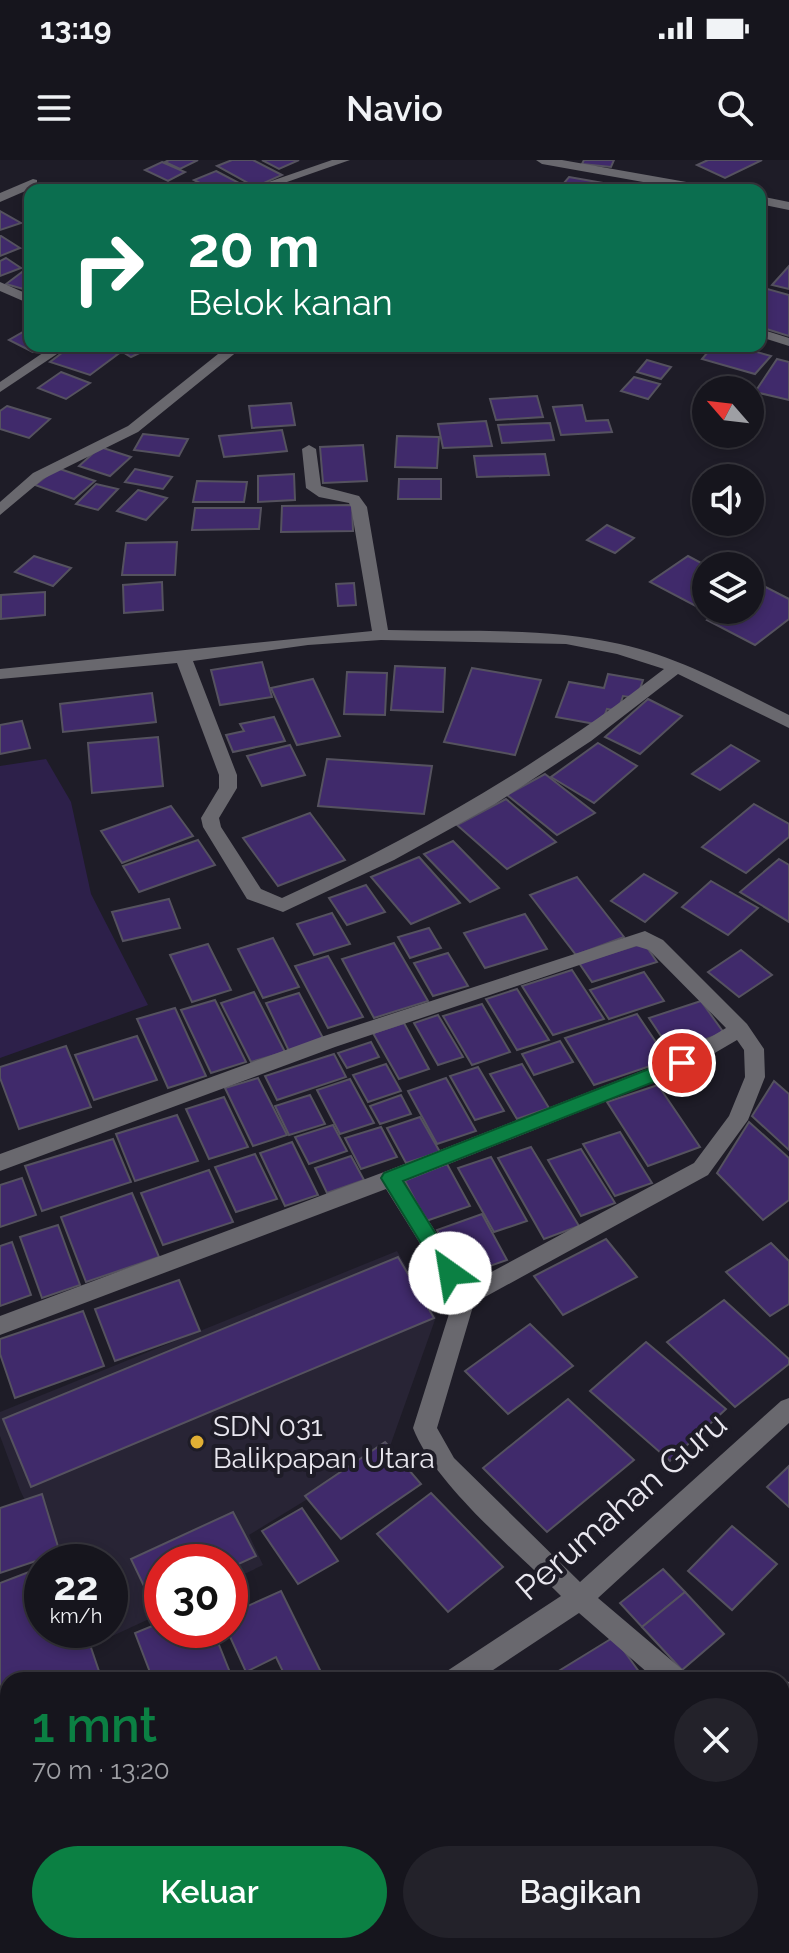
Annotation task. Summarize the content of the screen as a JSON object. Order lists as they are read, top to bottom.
{
  "streets": {
    "street": ["Perumahan Guru"]
  },
  "places": ["SDN 031 Balikpapan Utara"],
  "north": "top left",
  "page": {
    "status": "13:19",
    "header": "Navio",
    "turn": ["20 m", "Belok kanan"],
    "speed": "22 km/h",
    "limit": "30",
    "heading": ["1 mnt", "70 m · 13:20"],
    "buttons": ["Keluar", "Bagikan"]
  }
}
